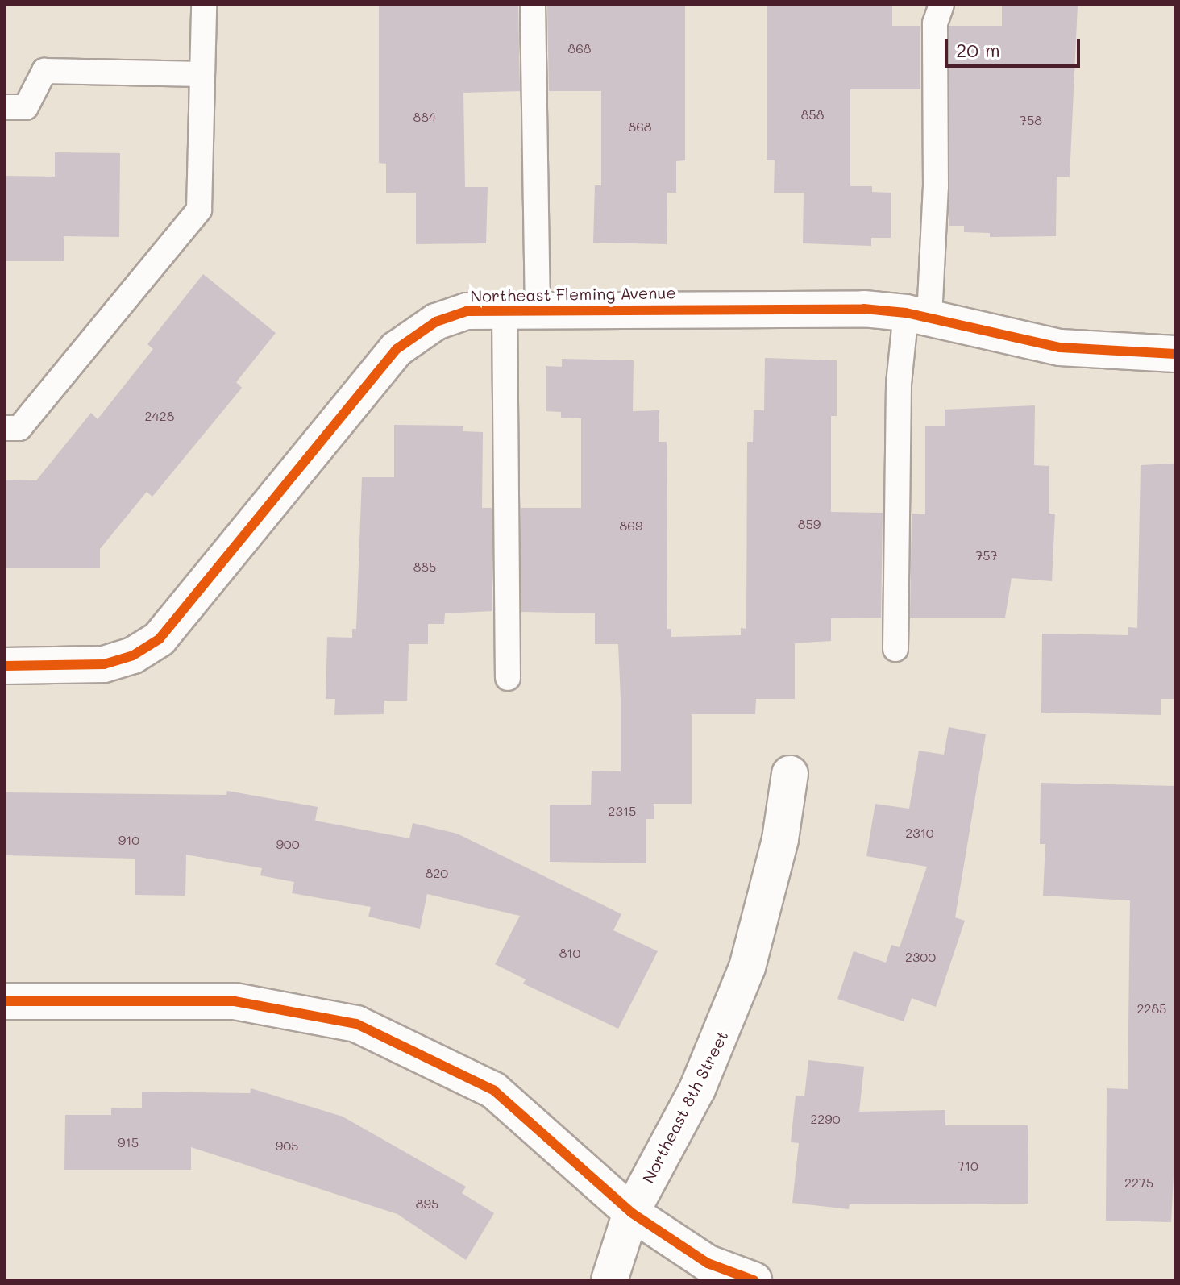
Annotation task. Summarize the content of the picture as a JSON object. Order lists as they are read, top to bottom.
{
  "streets": {
    "street": ["Northeast Fleming Avenue", "Northeast 8th Street"]
  },
  "house_numbers": [
    "868",
    "858",
    "884",
    "758",
    "868",
    "2428",
    "859",
    "869",
    "757",
    "885",
    "2315",
    "2310",
    "910",
    "900",
    "820",
    "810",
    "2300",
    "2285",
    "2290",
    "915",
    "905",
    "710",
    "2275",
    "895"
  ],
  "scale_bar": "20 m"
}
